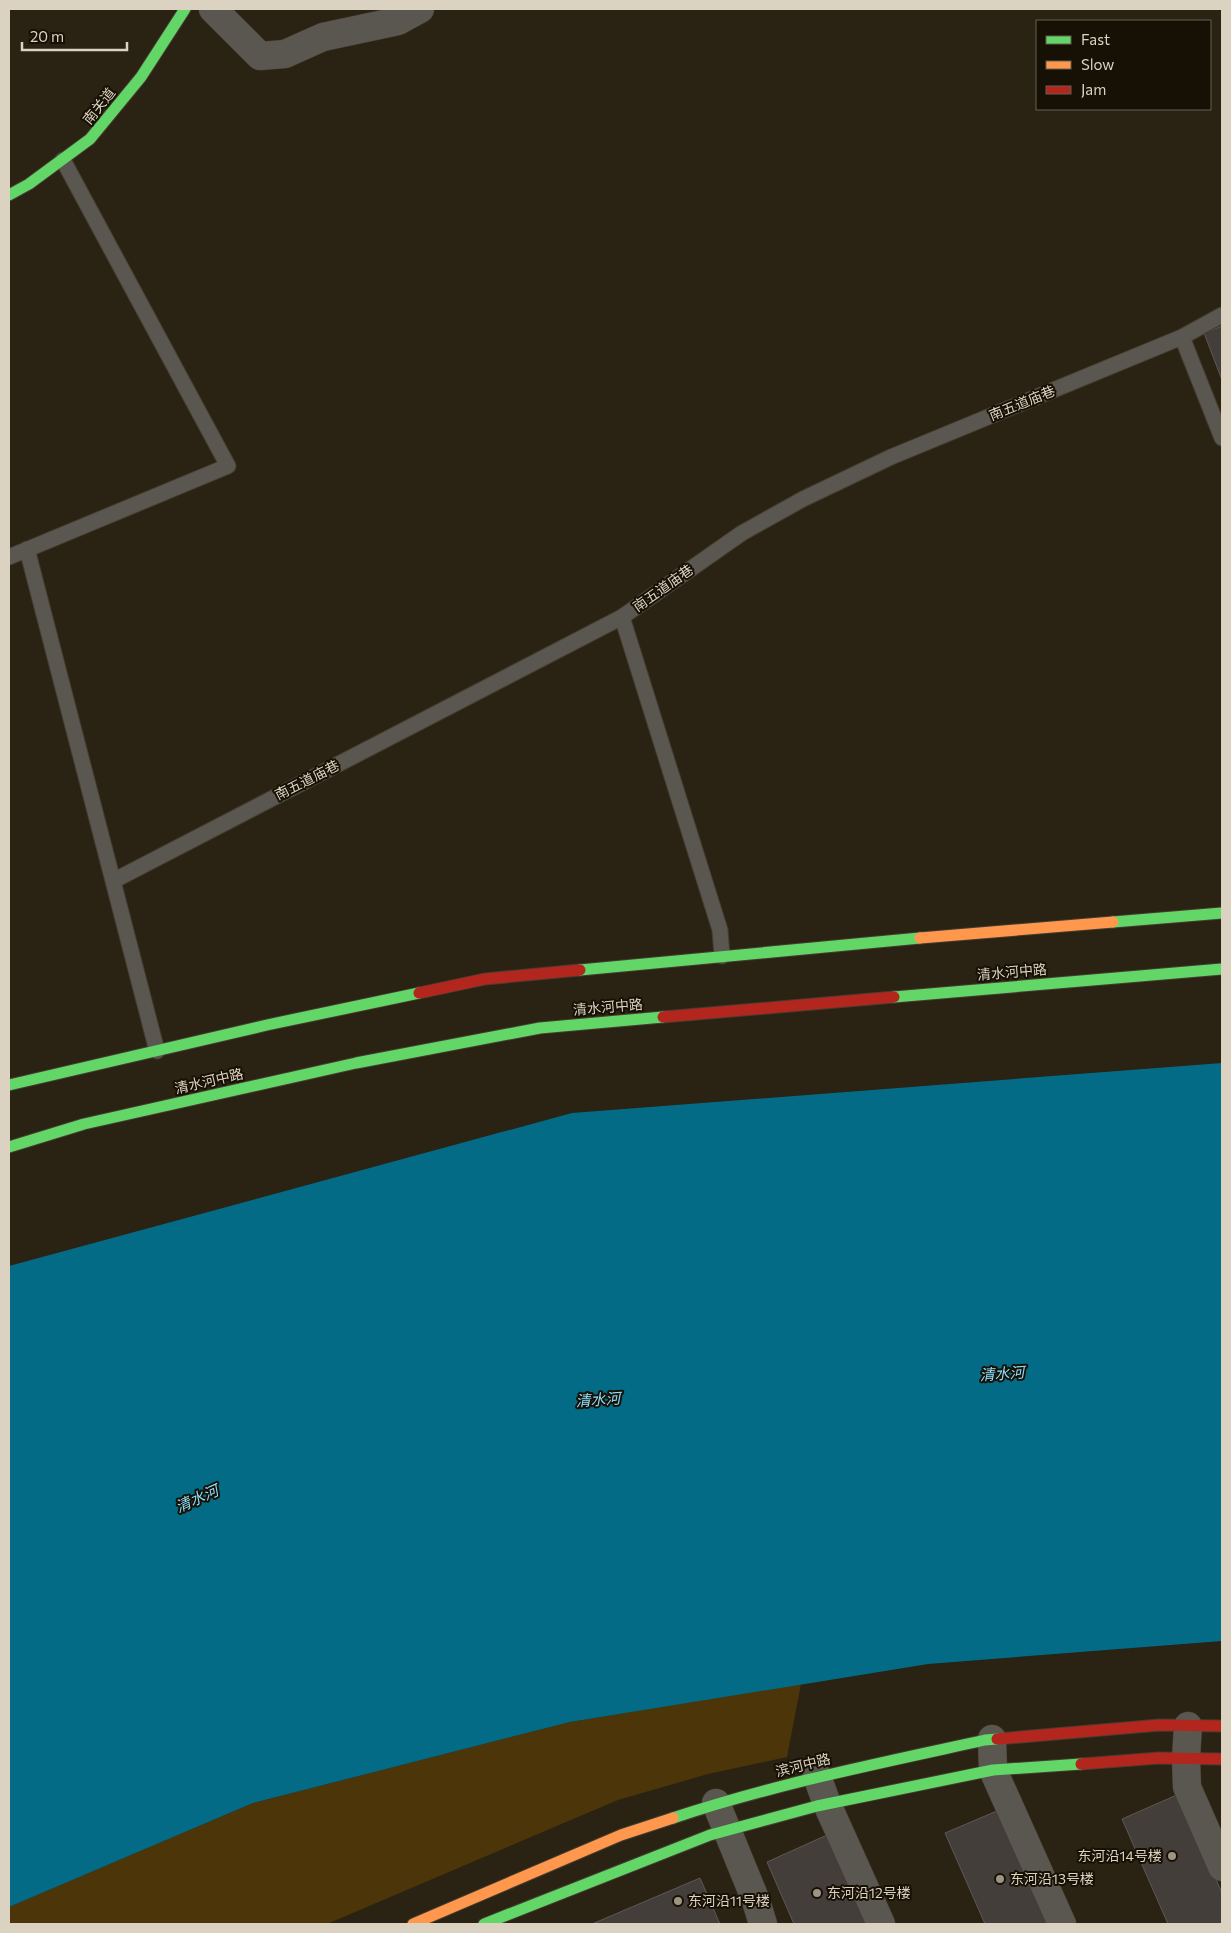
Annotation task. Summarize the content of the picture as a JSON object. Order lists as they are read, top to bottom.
{
  "streets": {
    "main road": ["南关道", "清水河中路", "滨河中路"],
    "lane": ["南五道庙巷"]
  },
  "water": ["清水河"],
  "places": [
    "东河沿14号楼",
    "东河沿13号楼",
    "东河沿12号楼",
    "东河沿11号楼"
  ],
  "legend": ["Fast", "Slow", "Jam"],
  "scale_bar": "20 m"
}
